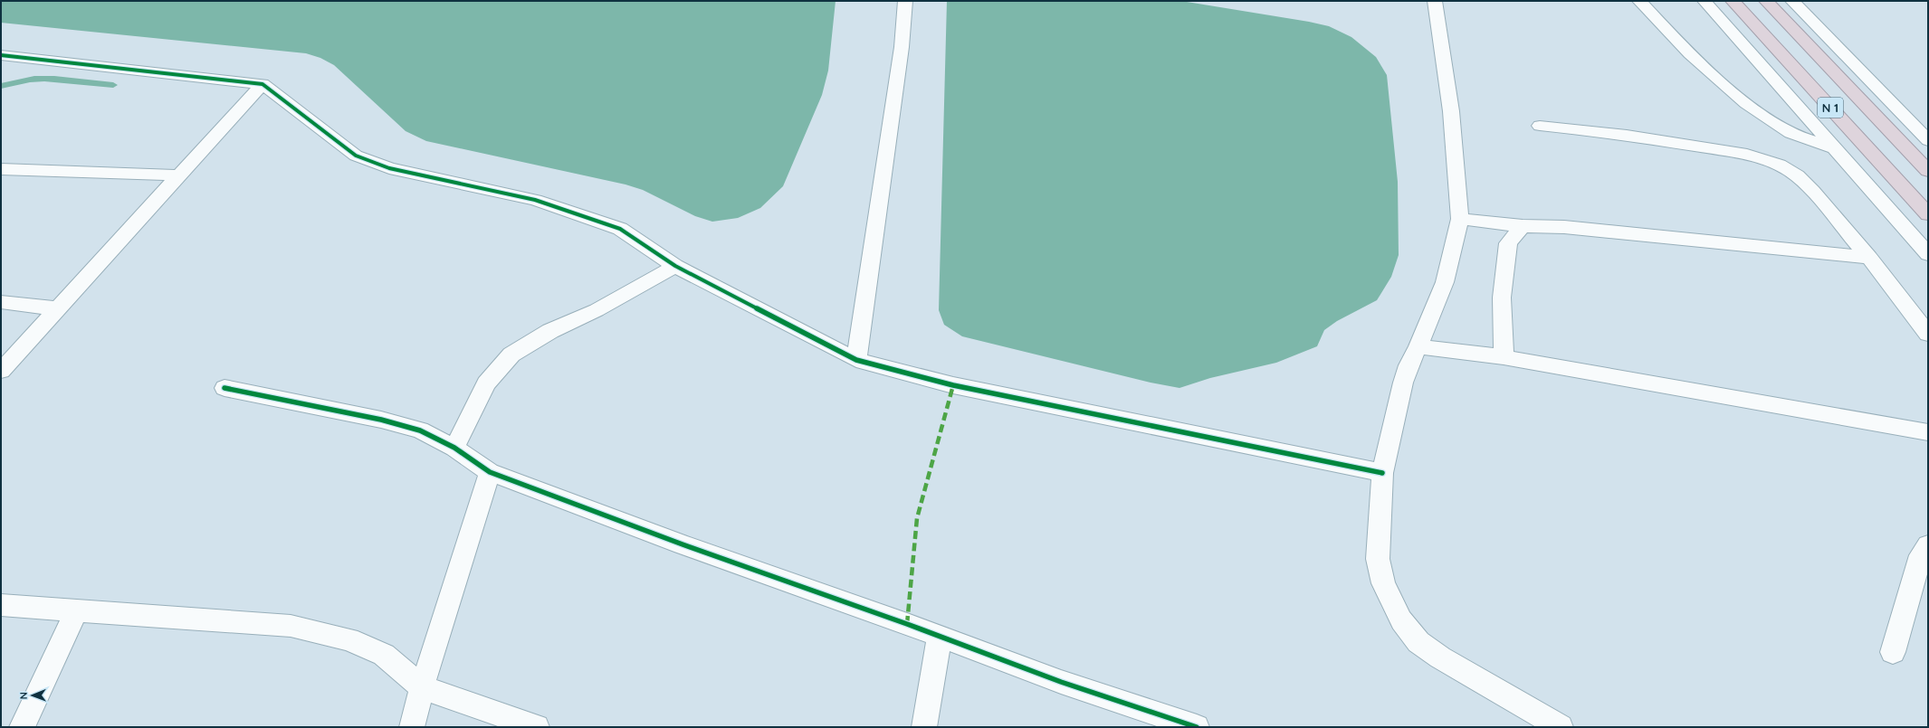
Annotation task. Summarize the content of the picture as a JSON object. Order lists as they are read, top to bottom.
{
  "streets": {
    "highway": ["N 1"]
  },
  "north": "left"
}
